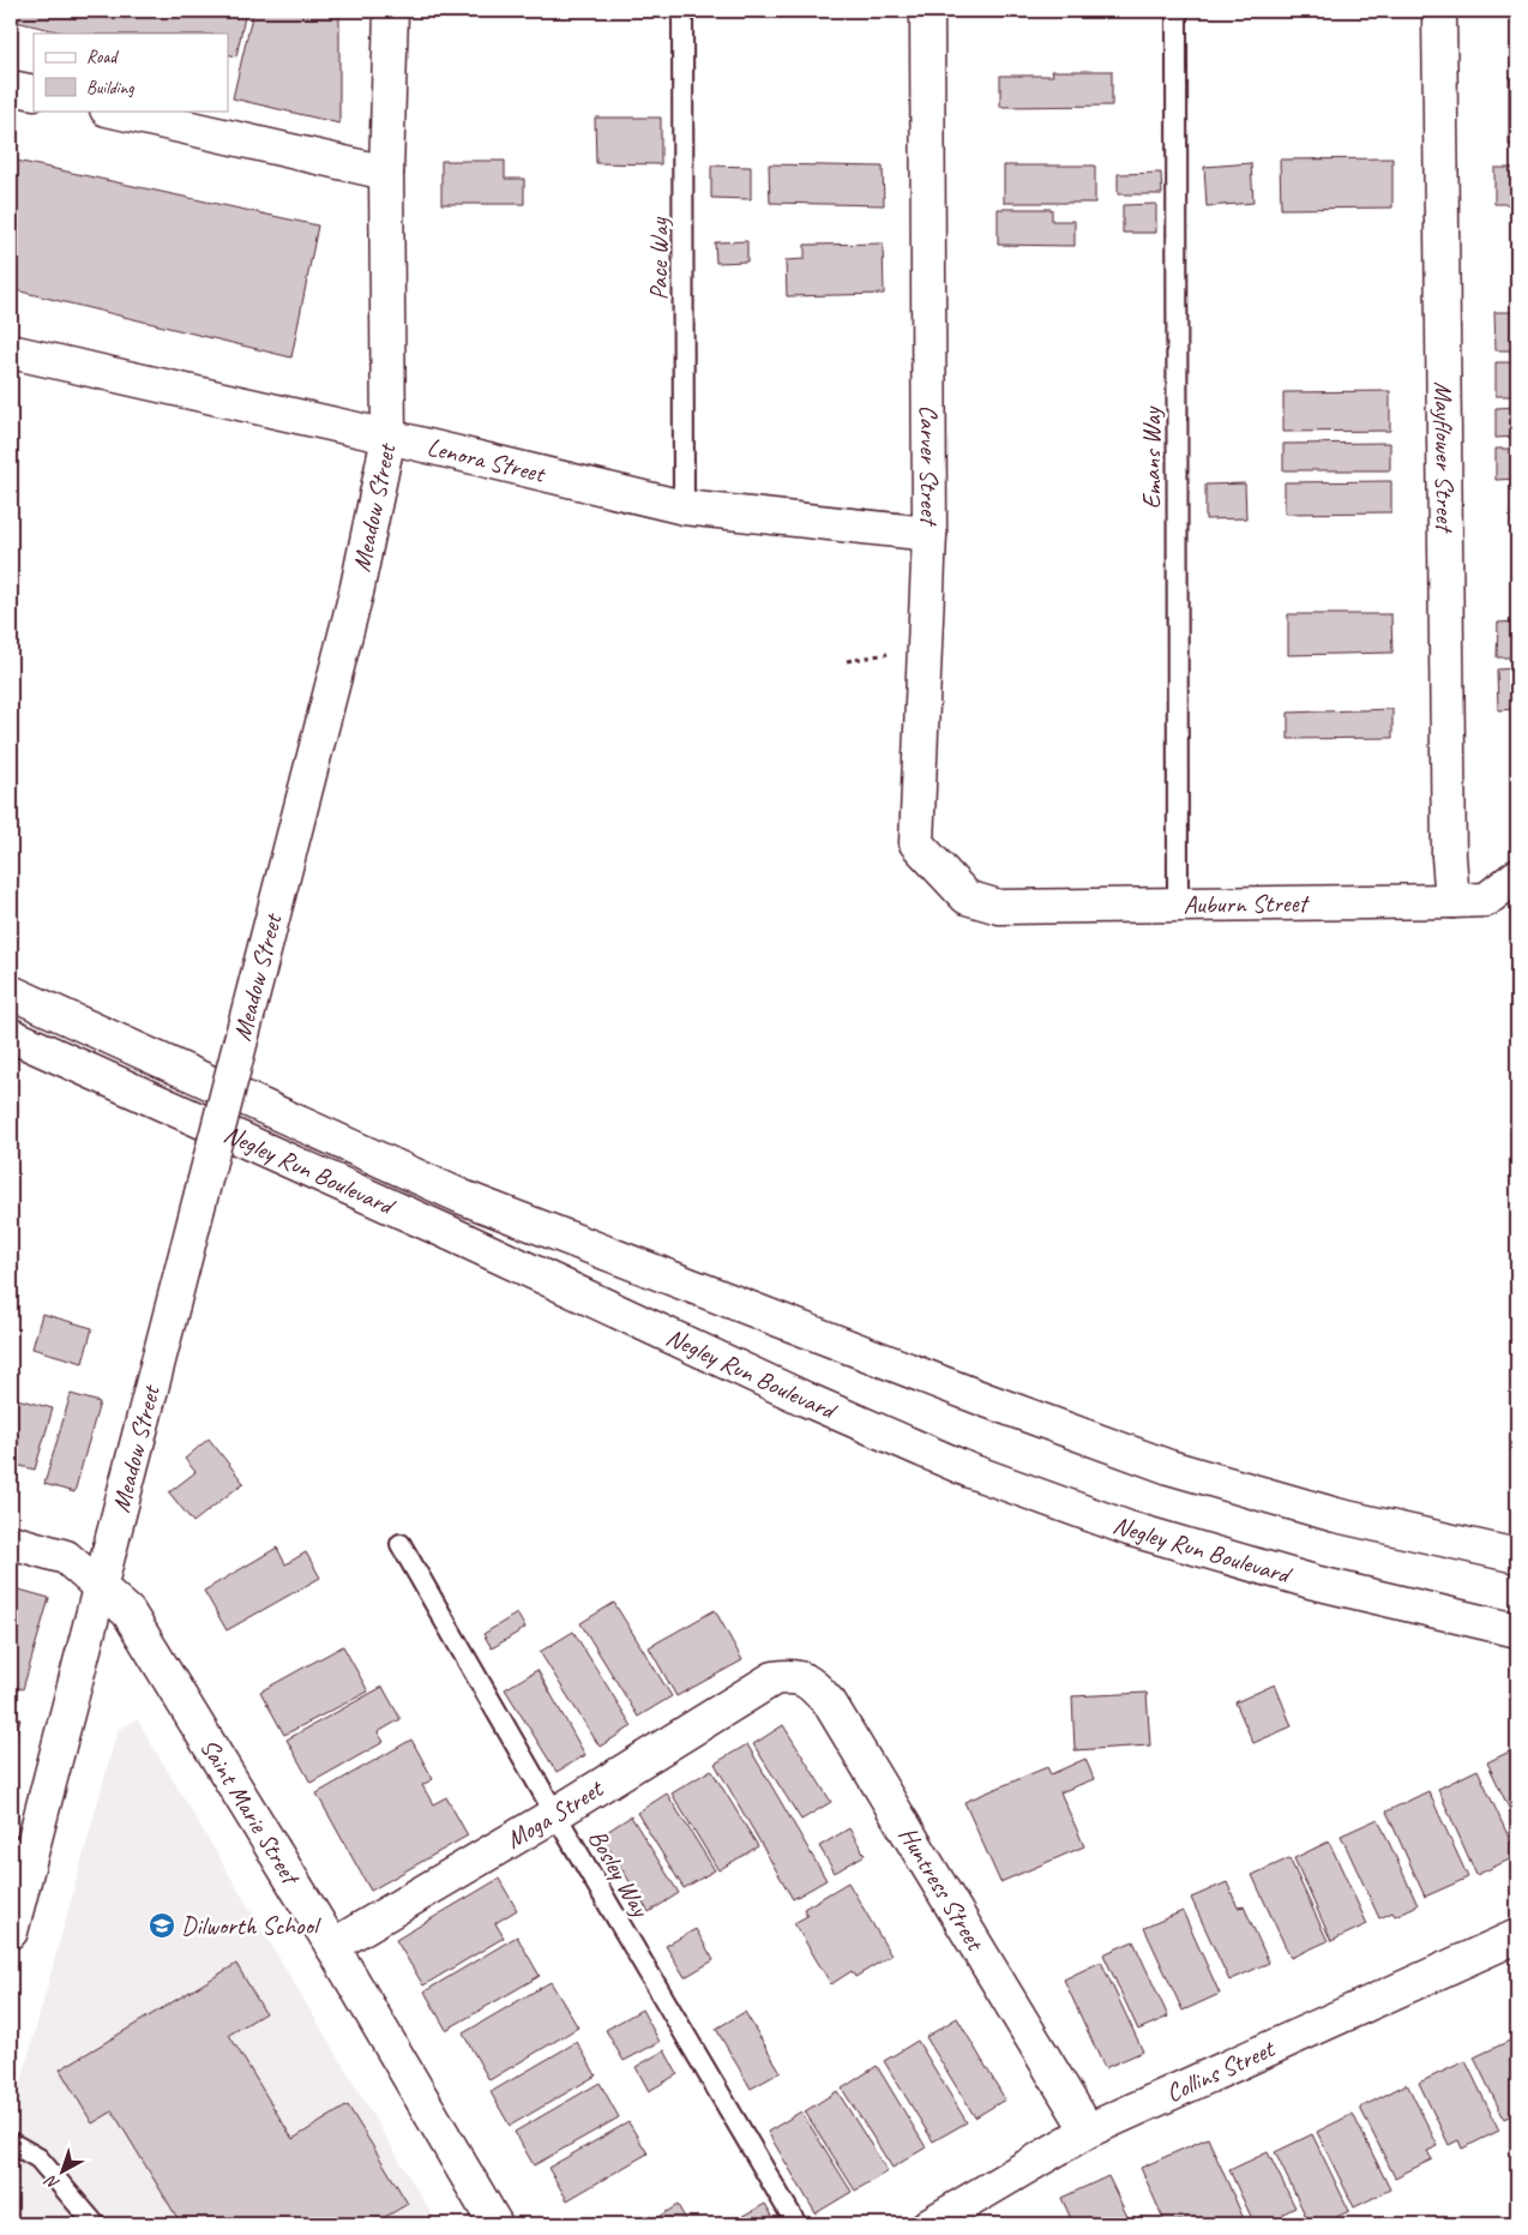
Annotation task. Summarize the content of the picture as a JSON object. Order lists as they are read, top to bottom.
{
  "streets": {
    "street": [
      "Mayflower Street",
      "Lenora Street",
      "Carver Street",
      "Meadow Street",
      "Auburn Street",
      "Negley Run Boulevard",
      "Saint Marie Street",
      "Moga Street",
      "Huntress Street",
      "Collins Street"
    ],
    "lane": ["Pace Way", "Emans Way", "Bosley Way"]
  },
  "crossings": [
    ["Pace Way", "Lenora Street"],
    ["Mayflower Street", "Auburn Street"],
    ["Emans Way", "Auburn Street"],
    ["Lenora Street", "Carver Street"],
    ["Lenora Street", "Meadow Street"],
    ["Carver Street", "Auburn Street"],
    ["Meadow Street", "Saint Marie Street"],
    ["Saint Marie Street", "Moga Street"],
    ["Moga Street", "Bosley Way"],
    ["Moga Street", "Huntress Street"],
    ["Huntress Street", "Collins Street"]
  ],
  "places": {
    "school or university": ["Dilworth School"]
  },
  "legend": ["Road", "Building"],
  "north": "bottom left"
}
